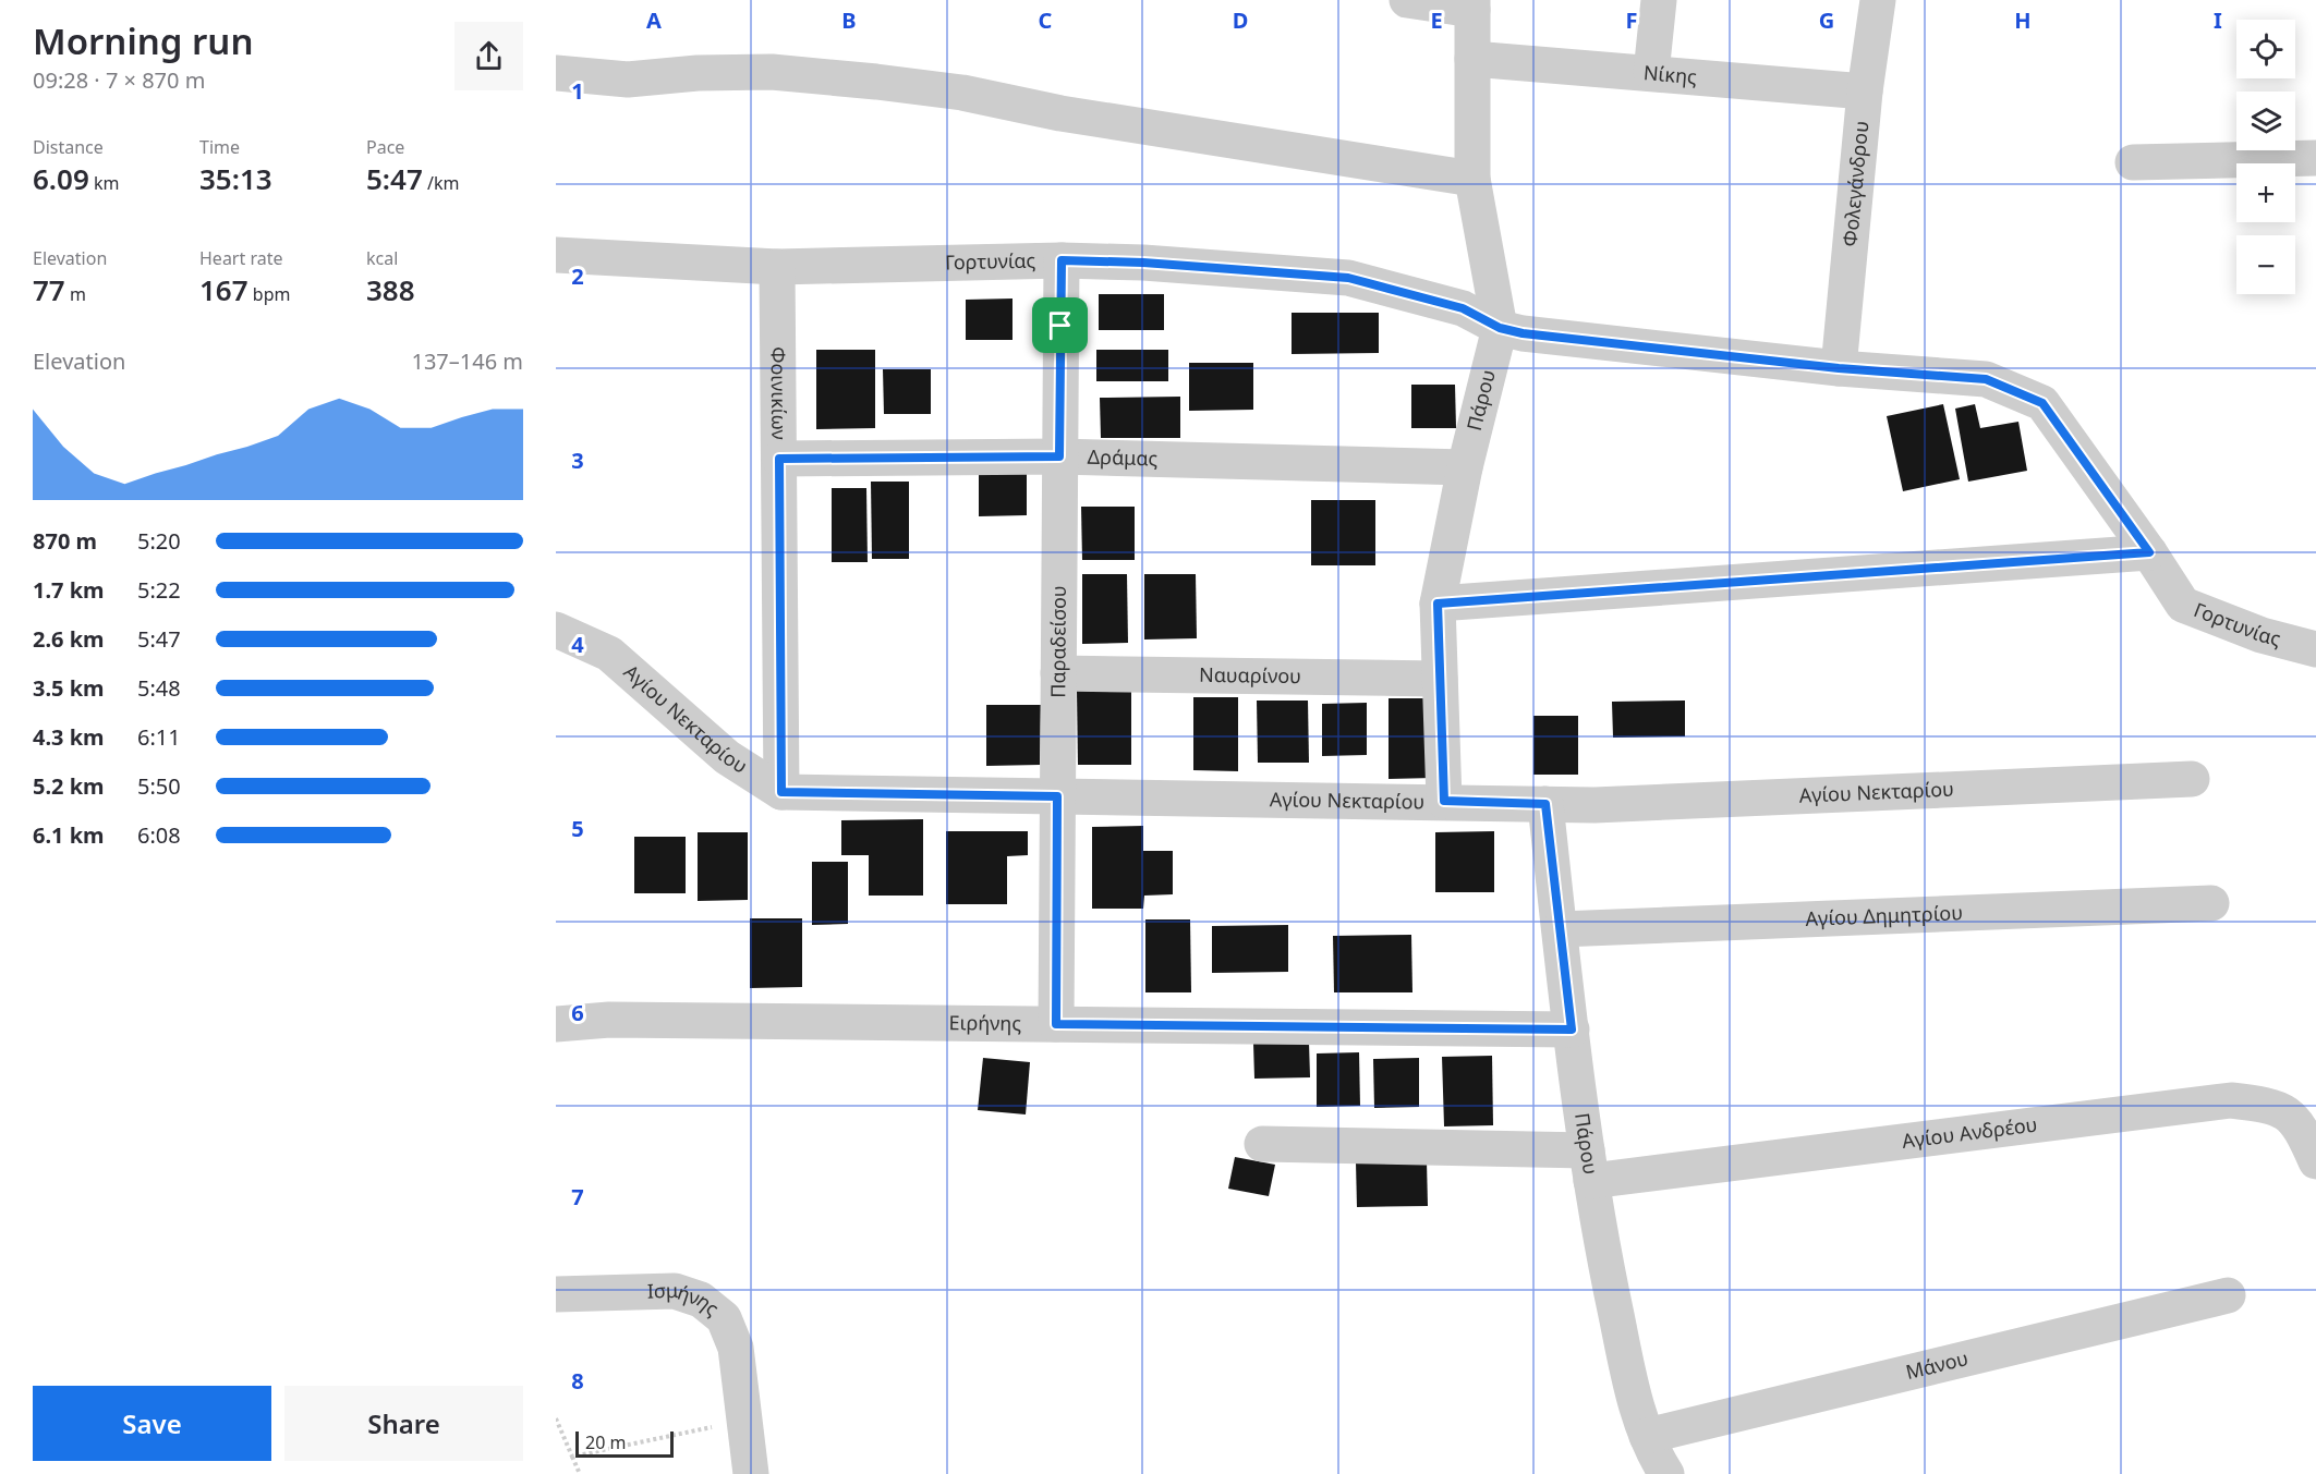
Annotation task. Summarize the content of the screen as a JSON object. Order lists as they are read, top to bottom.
{
  "streets": {
    "street": [
      "Νίκης",
      "Φολεγάνδρου",
      "Γορτυνίας",
      "Φοινικίων",
      "Πάρου",
      "Δράμας",
      "Παραδείσου",
      "Ναυαρίνου",
      "Αγίου Νεκταρίου",
      "Αγίου Δημητρίου",
      "Ειρήνης",
      "Αγίου Ανδρέου",
      "Ισμήνης",
      "Μάνου"
    ]
  },
  "crossings": [
    ["Νίκης", "Φολεγάνδρου"],
    ["Νίκης", "Πάρου"],
    ["Φολεγάνδρου", "Γορτυνίας"],
    ["Γορτυνίας", "Φοινικίων"],
    ["Γορτυνίας", "Πάρου"],
    ["Γορτυνίας", "Παραδείσου"],
    ["Φοινικίων", "Δράμας"],
    ["Φοινικίων", "Αγίου Νεκταρίου"],
    ["Πάρου", "Δράμας"],
    ["Πάρου", "Ναυαρίνου"],
    ["Πάρου", "Αγίου Νεκταρίου"],
    ["Πάρου", "Αγίου Δημητρίου"],
    ["Πάρου", "Ειρήνης"],
    ["Πάρου", "Αγίου Ανδρέου"],
    ["Πάρου", "Μάνου"],
    ["Δράμας", "Παραδείσου"],
    ["Παραδείσου", "Ναυαρίνου"],
    ["Παραδείσου", "Αγίου Νεκταρίου"],
    ["Παραδείσου", "Ειρήνης"]
  ],
  "scale_bar": "20 m",
  "page": {
    "heading": ["Morning run", "09:28 · 7 × 870 m"],
    "map_buttons": ["+", "−"],
    "stats": [
      ["Distance", "6.09 km"],
      ["Time", "35:13"],
      ["Pace", "5:47 /km"],
      ["Elevation", "77 m"],
      ["Heart rate", "167 bpm"],
      ["kcal", "388"]
    ],
    "chart": ["Elevation", "137–146 m"],
    "list": [
      {
        "name": "870 m",
        "note": "5:20"
      },
      {
        "name": "1.7 km",
        "note": "5:22"
      },
      {
        "name": "2.6 km",
        "note": "5:47"
      },
      {
        "name": "3.5 km",
        "note": "5:48"
      },
      {
        "name": "4.3 km",
        "note": "6:11"
      },
      {
        "name": "5.2 km",
        "note": "5:50"
      },
      {
        "name": "6.1 km",
        "note": "6:08"
      }
    ],
    "buttons": ["Save", "Share"],
    "scale": "20 m"
  },
  "grid": {
    "columns": [
      "A",
      "B",
      "C",
      "D",
      "E",
      "F",
      "G",
      "H",
      "I"
    ],
    "rows": [
      "1",
      "2",
      "3",
      "4",
      "5",
      "6",
      "7",
      "8"
    ]
  }
}
